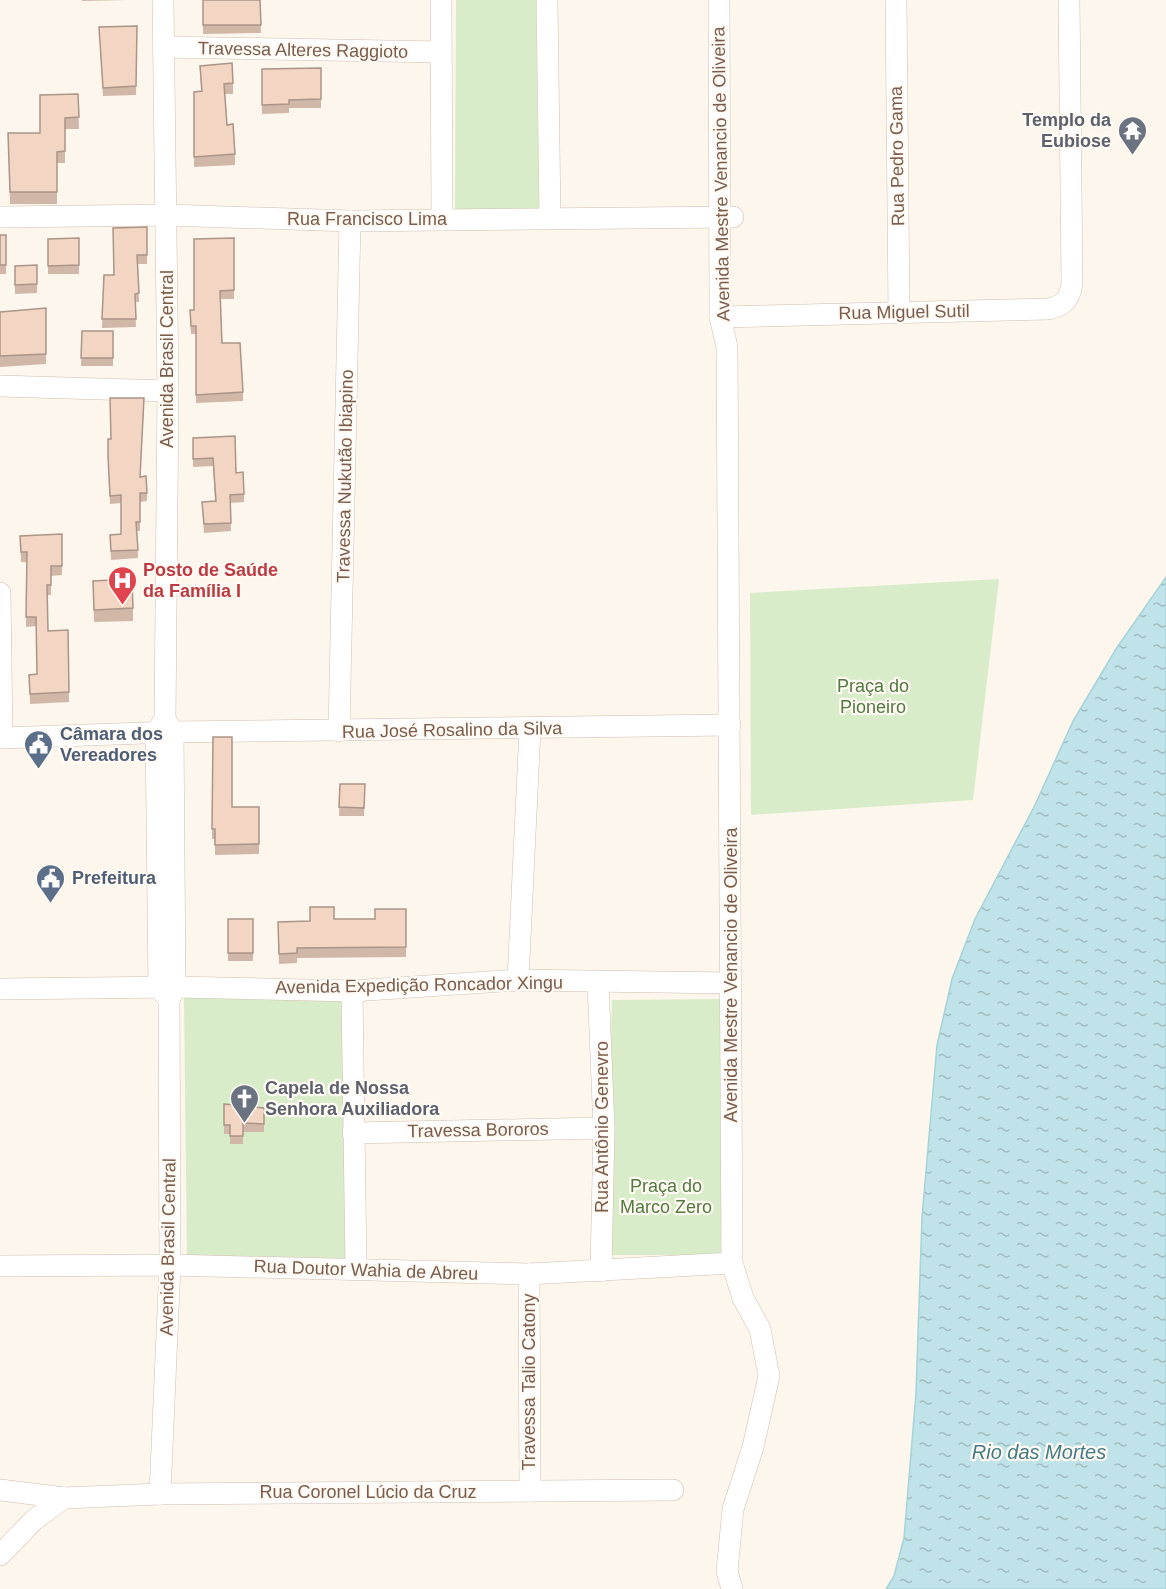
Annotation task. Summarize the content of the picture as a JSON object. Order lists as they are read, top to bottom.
{
  "streets": {
    "street": [
      "Travessa Alteres Raggioto",
      "Rua Pedro Gama",
      "Avenida Mestre Venancio de Oliveira",
      "Rua Francisco Lima",
      "Rua Miguel Sutil",
      "Avenida Brasil Central",
      "Travessa Nukutão Ibiapino",
      "Rua José Rosalino da Silva",
      "Avenida Expedição Roncador Xingu",
      "Rua Antônio Genevro",
      "Travessa Bororos",
      "Rua Doutor Wahia de Abreu",
      "Travessa Talio Catony",
      "Rua Coronel Lúcio da Cruz"
    ]
  },
  "crossings": [
    ["Travessa Alteres Raggioto", "Avenida Brasil Central"],
    ["Rua Pedro Gama", "Rua Miguel Sutil"],
    ["Avenida Mestre Venancio de Oliveira", "Rua Francisco Lima"],
    ["Avenida Mestre Venancio de Oliveira", "Rua Miguel Sutil"],
    ["Avenida Mestre Venancio de Oliveira", "Rua José Rosalino da Silva"],
    ["Avenida Mestre Venancio de Oliveira", "Avenida Expedição Roncador Xingu"],
    ["Avenida Mestre Venancio de Oliveira", "Rua Doutor Wahia de Abreu"],
    ["Rua Francisco Lima", "Avenida Brasil Central"],
    ["Rua Francisco Lima", "Travessa Nukutão Ibiapino"],
    ["Avenida Brasil Central", "Rua José Rosalino da Silva"],
    ["Avenida Brasil Central", "Avenida Expedição Roncador Xingu"],
    ["Avenida Brasil Central", "Rua Doutor Wahia de Abreu"],
    ["Avenida Brasil Central", "Rua Coronel Lúcio da Cruz"],
    ["Travessa Nukutão Ibiapino", "Rua José Rosalino da Silva"],
    ["Avenida Expedição Roncador Xingu", "Rua Antônio Genevro"],
    ["Rua Antônio Genevro", "Travessa Bororos"],
    ["Rua Antônio Genevro", "Rua Doutor Wahia de Abreu"],
    ["Rua Doutor Wahia de Abreu", "Travessa Talio Catony"],
    ["Travessa Talio Catony", "Rua Coronel Lúcio da Cruz"]
  ],
  "water": ["Rio das Mortes"],
  "parks": ["Praça do Pioneiro", "Praça do Marco Zero"],
  "places": {
    "temple": ["Templo da Eubiose"],
    "hospital": ["Posto de Saúde da Família I"],
    "public building": ["Câmara dos Vereadores", "Prefeitura"],
    "church": ["Capela de Nossa Senhora Auxiliadora"]
  }
}
